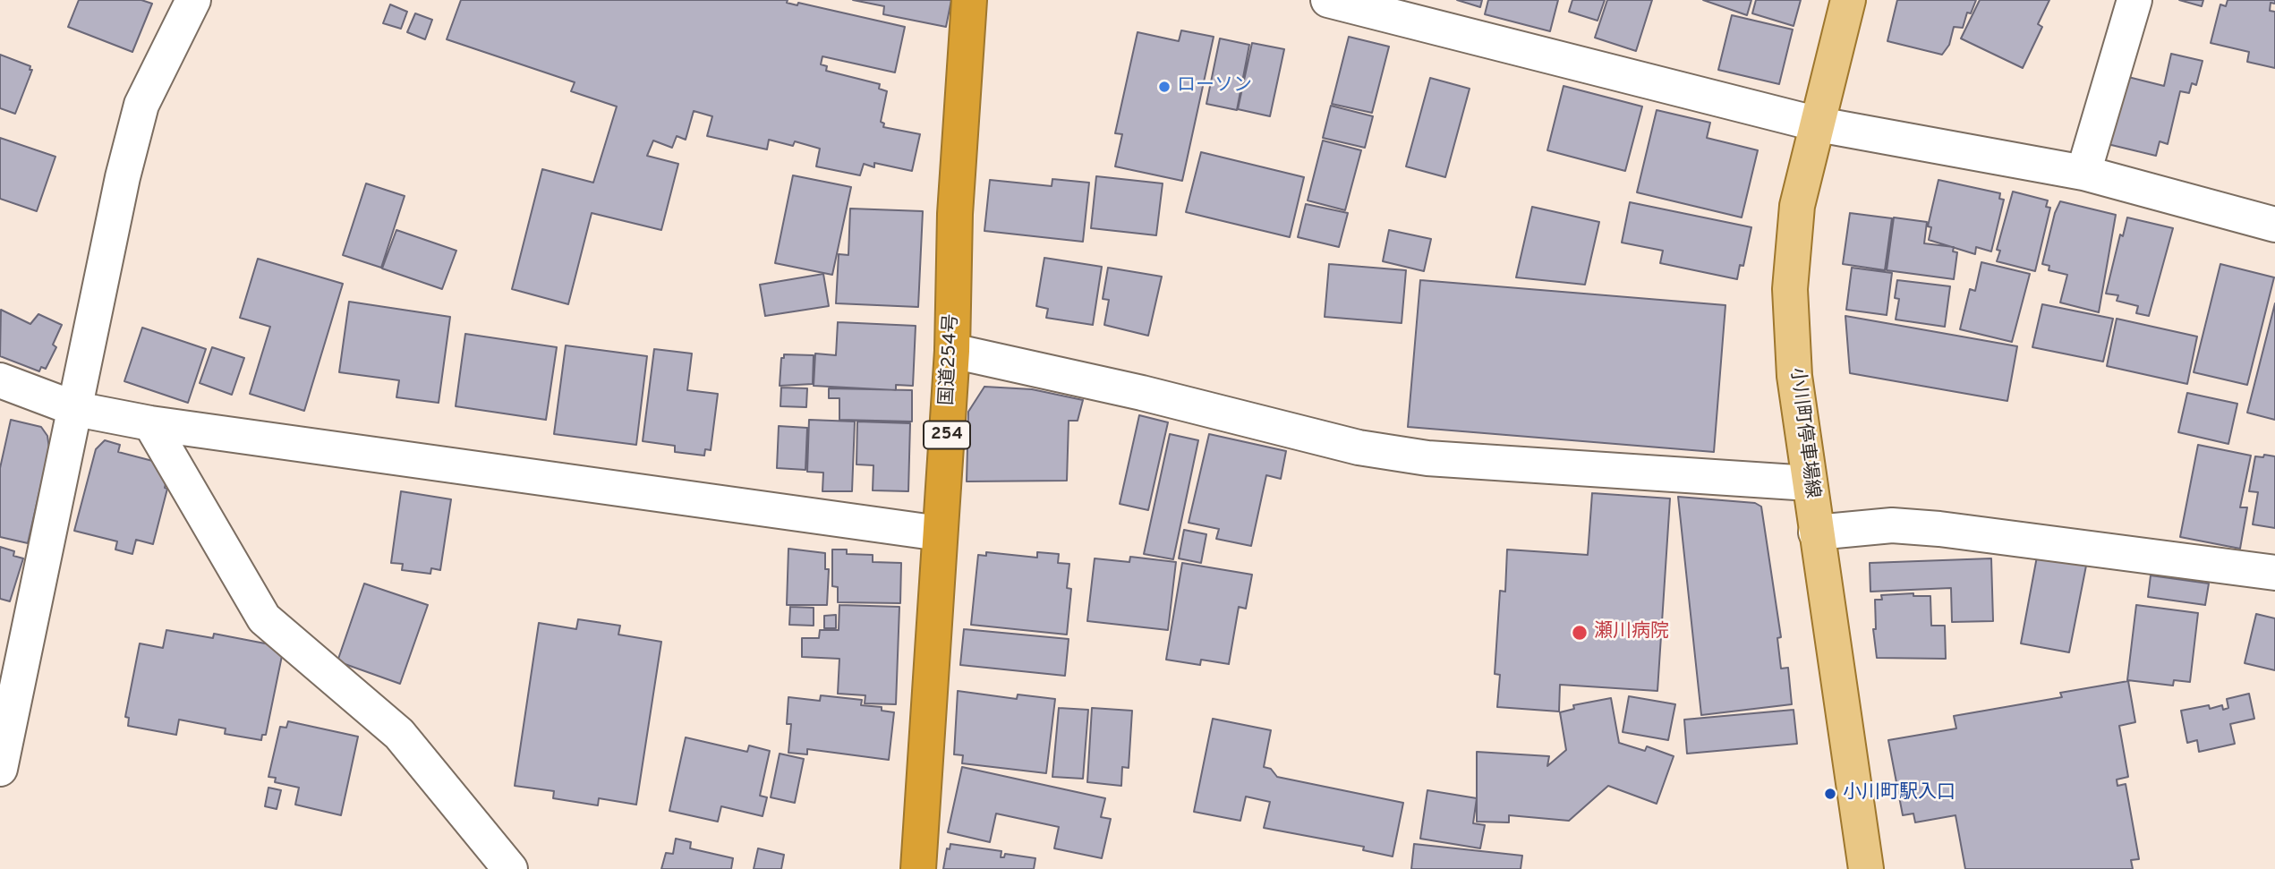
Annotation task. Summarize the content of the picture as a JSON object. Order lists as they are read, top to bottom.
{
  "streets": {
    "highway": ["国道254号", "254"],
    "main road": ["小川町停車場線"]
  },
  "places": ["ローソン", "瀬川病院", "小川町駅入口"]
}
